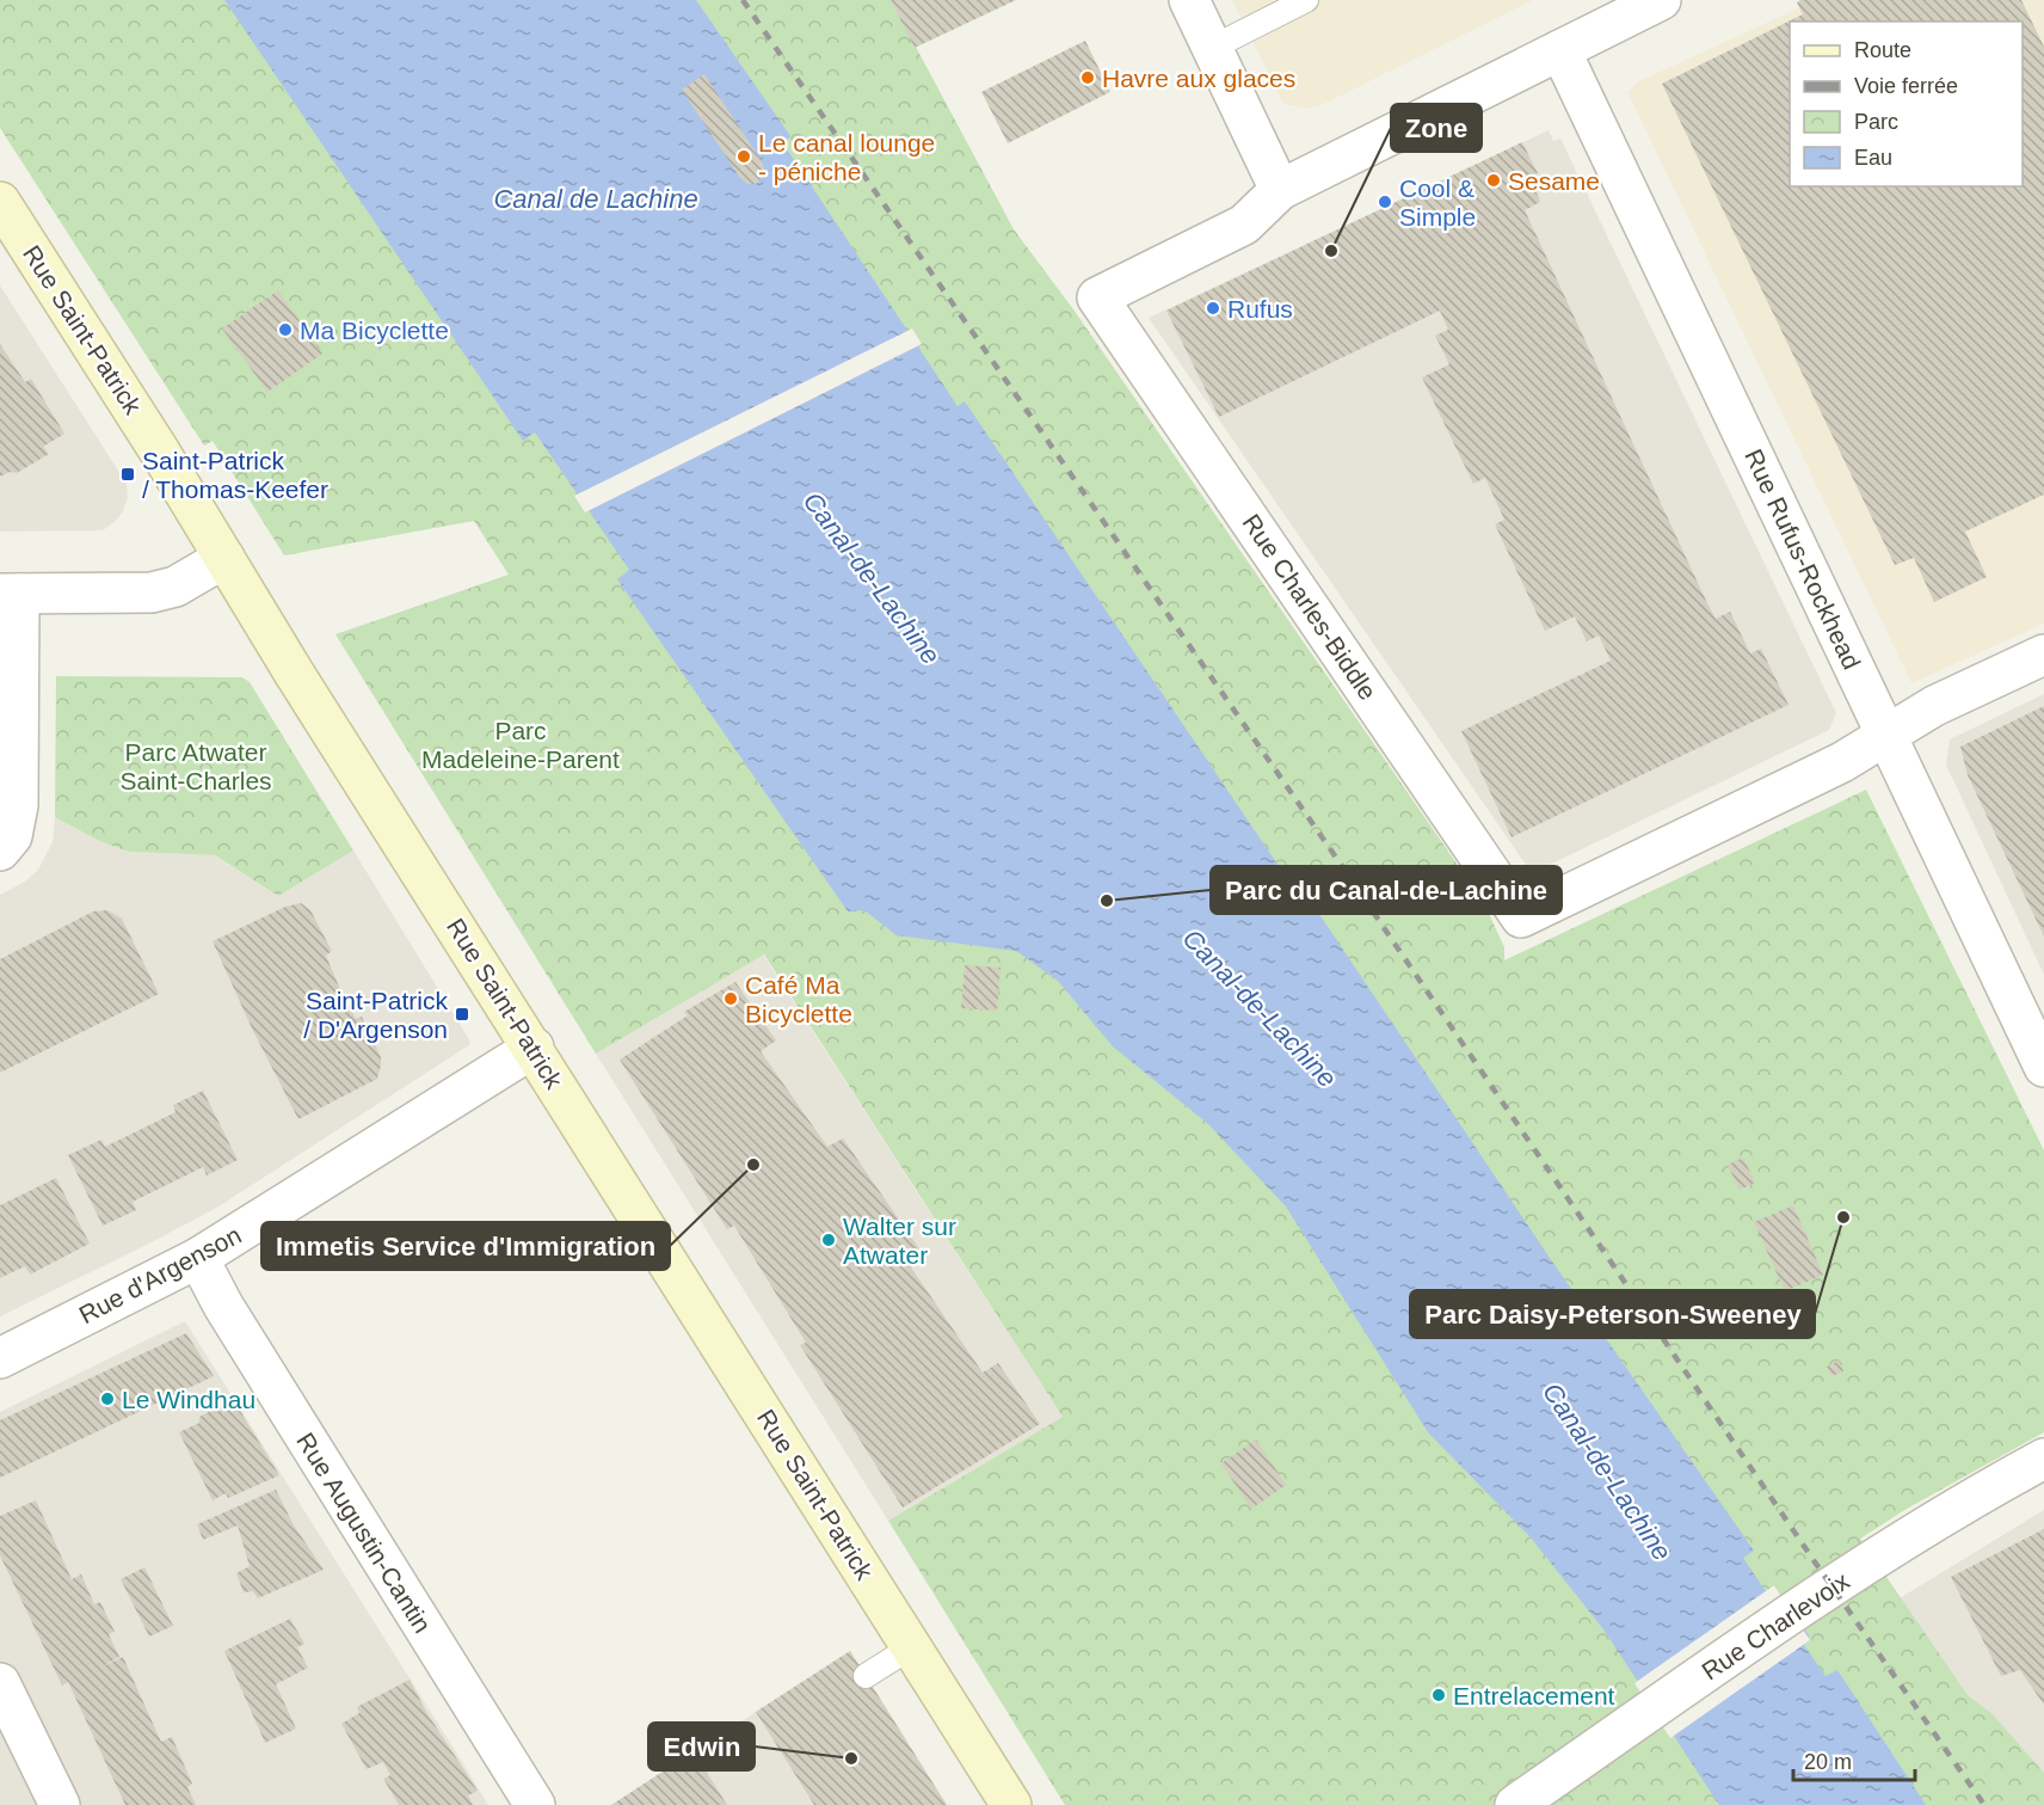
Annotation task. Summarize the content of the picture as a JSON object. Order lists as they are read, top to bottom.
{
  "streets": {
    "main road": ["Rue Saint-Patrick"],
    "street": [
      "Rue Rufus-Rockhead",
      "Rue Charles-Biddle",
      "Rue d'Argenson",
      "Rue Augustin-Cantin",
      "Rue Charlevoix"
    ]
  },
  "crossings": [
    ["Rue Saint-Patrick", "Rue d'Argenson"],
    ["Rue Rufus-Rockhead", "Rue Charles-Biddle"],
    ["Rue d'Argenson", "Rue Augustin-Cantin"]
  ],
  "water": ["Canal de Lachine", "Canal-de-Lachine"],
  "parks": ["Parc Madeleine-Parent", "Parc Atwater Saint-Charles"],
  "places": {
    "other": [
      "Havre aux glaces",
      "Le canal lounge - péniche",
      "Sesame",
      "Cool & Simple",
      "Zone",
      "Rufus",
      "Ma Bicyclette",
      "Parc du Canal-de-Lachine",
      "Café Ma Bicyclette",
      "Immetis Service d'Immigration",
      "Parc Daisy-Peterson-Sweeney",
      "Walter sur Atwater",
      "Le Windhau",
      "Entrelacement",
      "Edwin"
    ],
    "transit": ["Saint-Patrick / Thomas-Keefer", "Saint-Patrick / D'Argenson"]
  },
  "legend": [
    "Route",
    "Voie ferrée",
    "Parc",
    "Eau"
  ],
  "scale_bar": "20 m"
}
